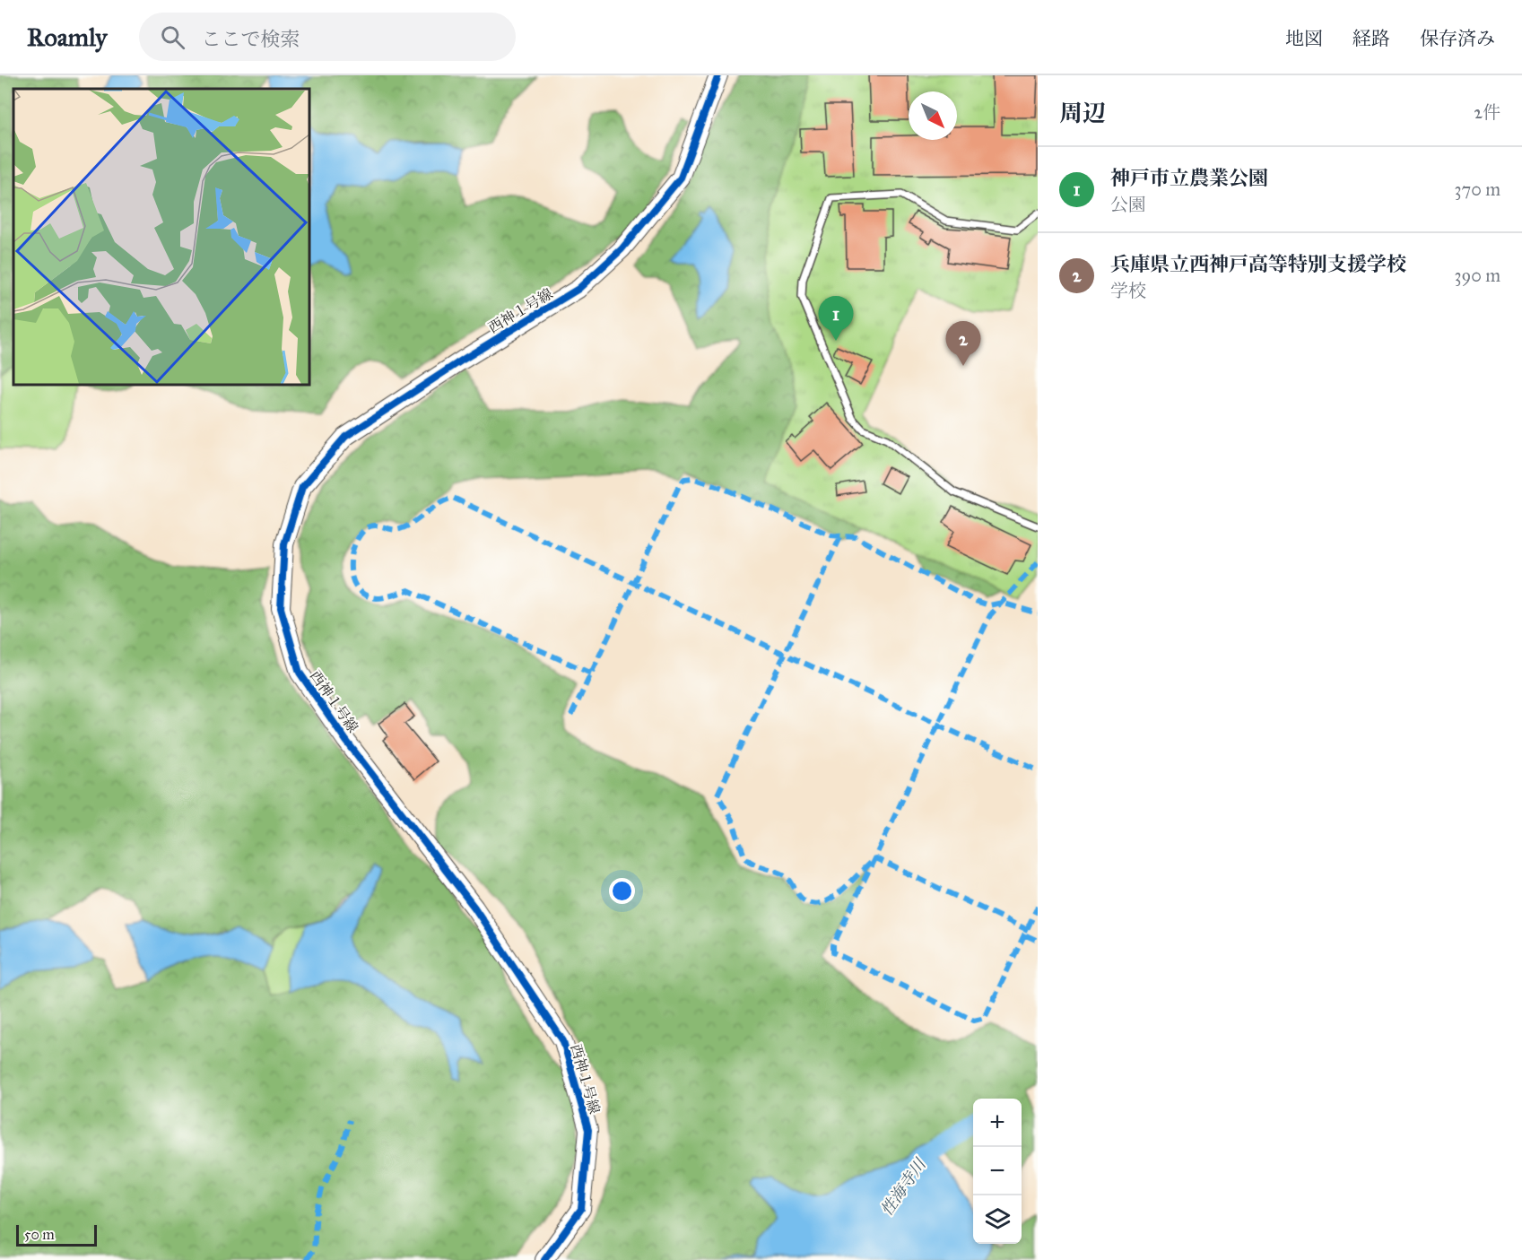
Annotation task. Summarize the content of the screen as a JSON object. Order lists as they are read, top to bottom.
{
  "streets": {
    "street": ["西神１号線"]
  },
  "water": ["性海寺川"],
  "scale_bar": "50 m",
  "north": "bottom right",
  "page": {
    "header": "Roamly",
    "search": "ここで検索",
    "nav": ["地図", "経路", "保存済み"],
    "heading": ["周辺", "2件"],
    "list": [
      {
        "mark": "1",
        "name": "神戸市立農業公園",
        "note": "公園",
        "value": "370 m"
      },
      {
        "mark": "2",
        "name": "兵庫県立西神戸高等特別支援学校",
        "note": "学校",
        "value": "390 m"
      }
    ],
    "pins": ["1", "2"],
    "map_buttons": ["+", "−"],
    "scale": "50 m"
  }
}
